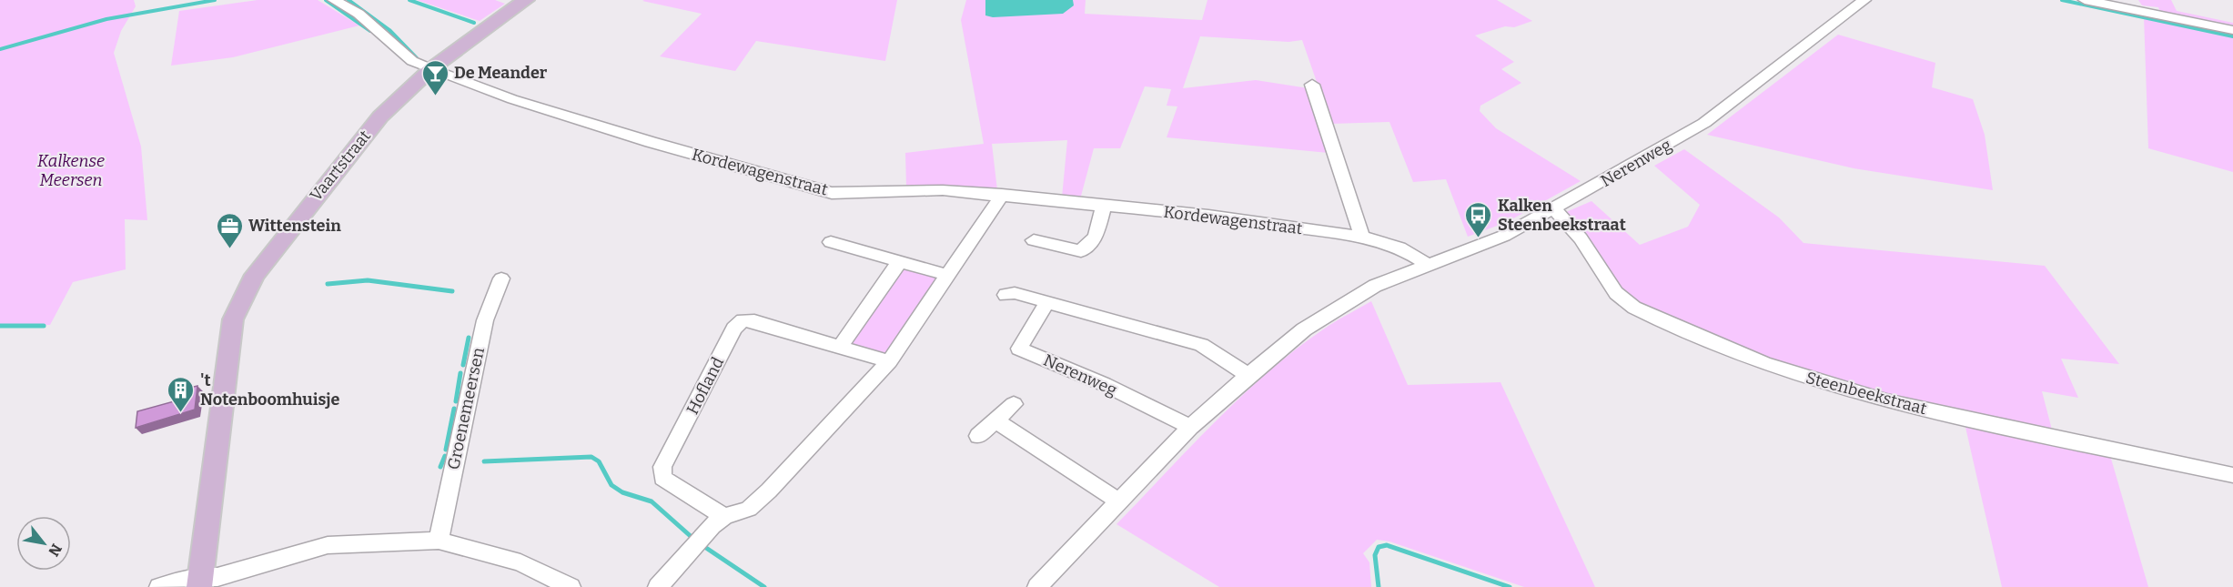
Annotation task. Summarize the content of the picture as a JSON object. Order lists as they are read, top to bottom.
{
  "streets": {
    "main road": ["Vaartstraat"],
    "street": [
      "Nerenweg",
      "Kordewagenstraat",
      "Hofland",
      "Steenbeekstraat",
      "Groenemeersen"
    ]
  },
  "crossings": [
    ["Nerenweg", "Kordewagenstraat"],
    ["Nerenweg", "Steenbeekstraat"],
    ["Vaartstraat", "Kordewagenstraat"]
  ],
  "parks": ["Kalkense Meersen"],
  "places": {
    "bar": ["De Meander"],
    "bus stop": ["Kalken Steenbeekstraat"],
    "office": ["Wittenstein"],
    "building": ["'t Notenboomhuisje"]
  },
  "north": "bottom right"
}
